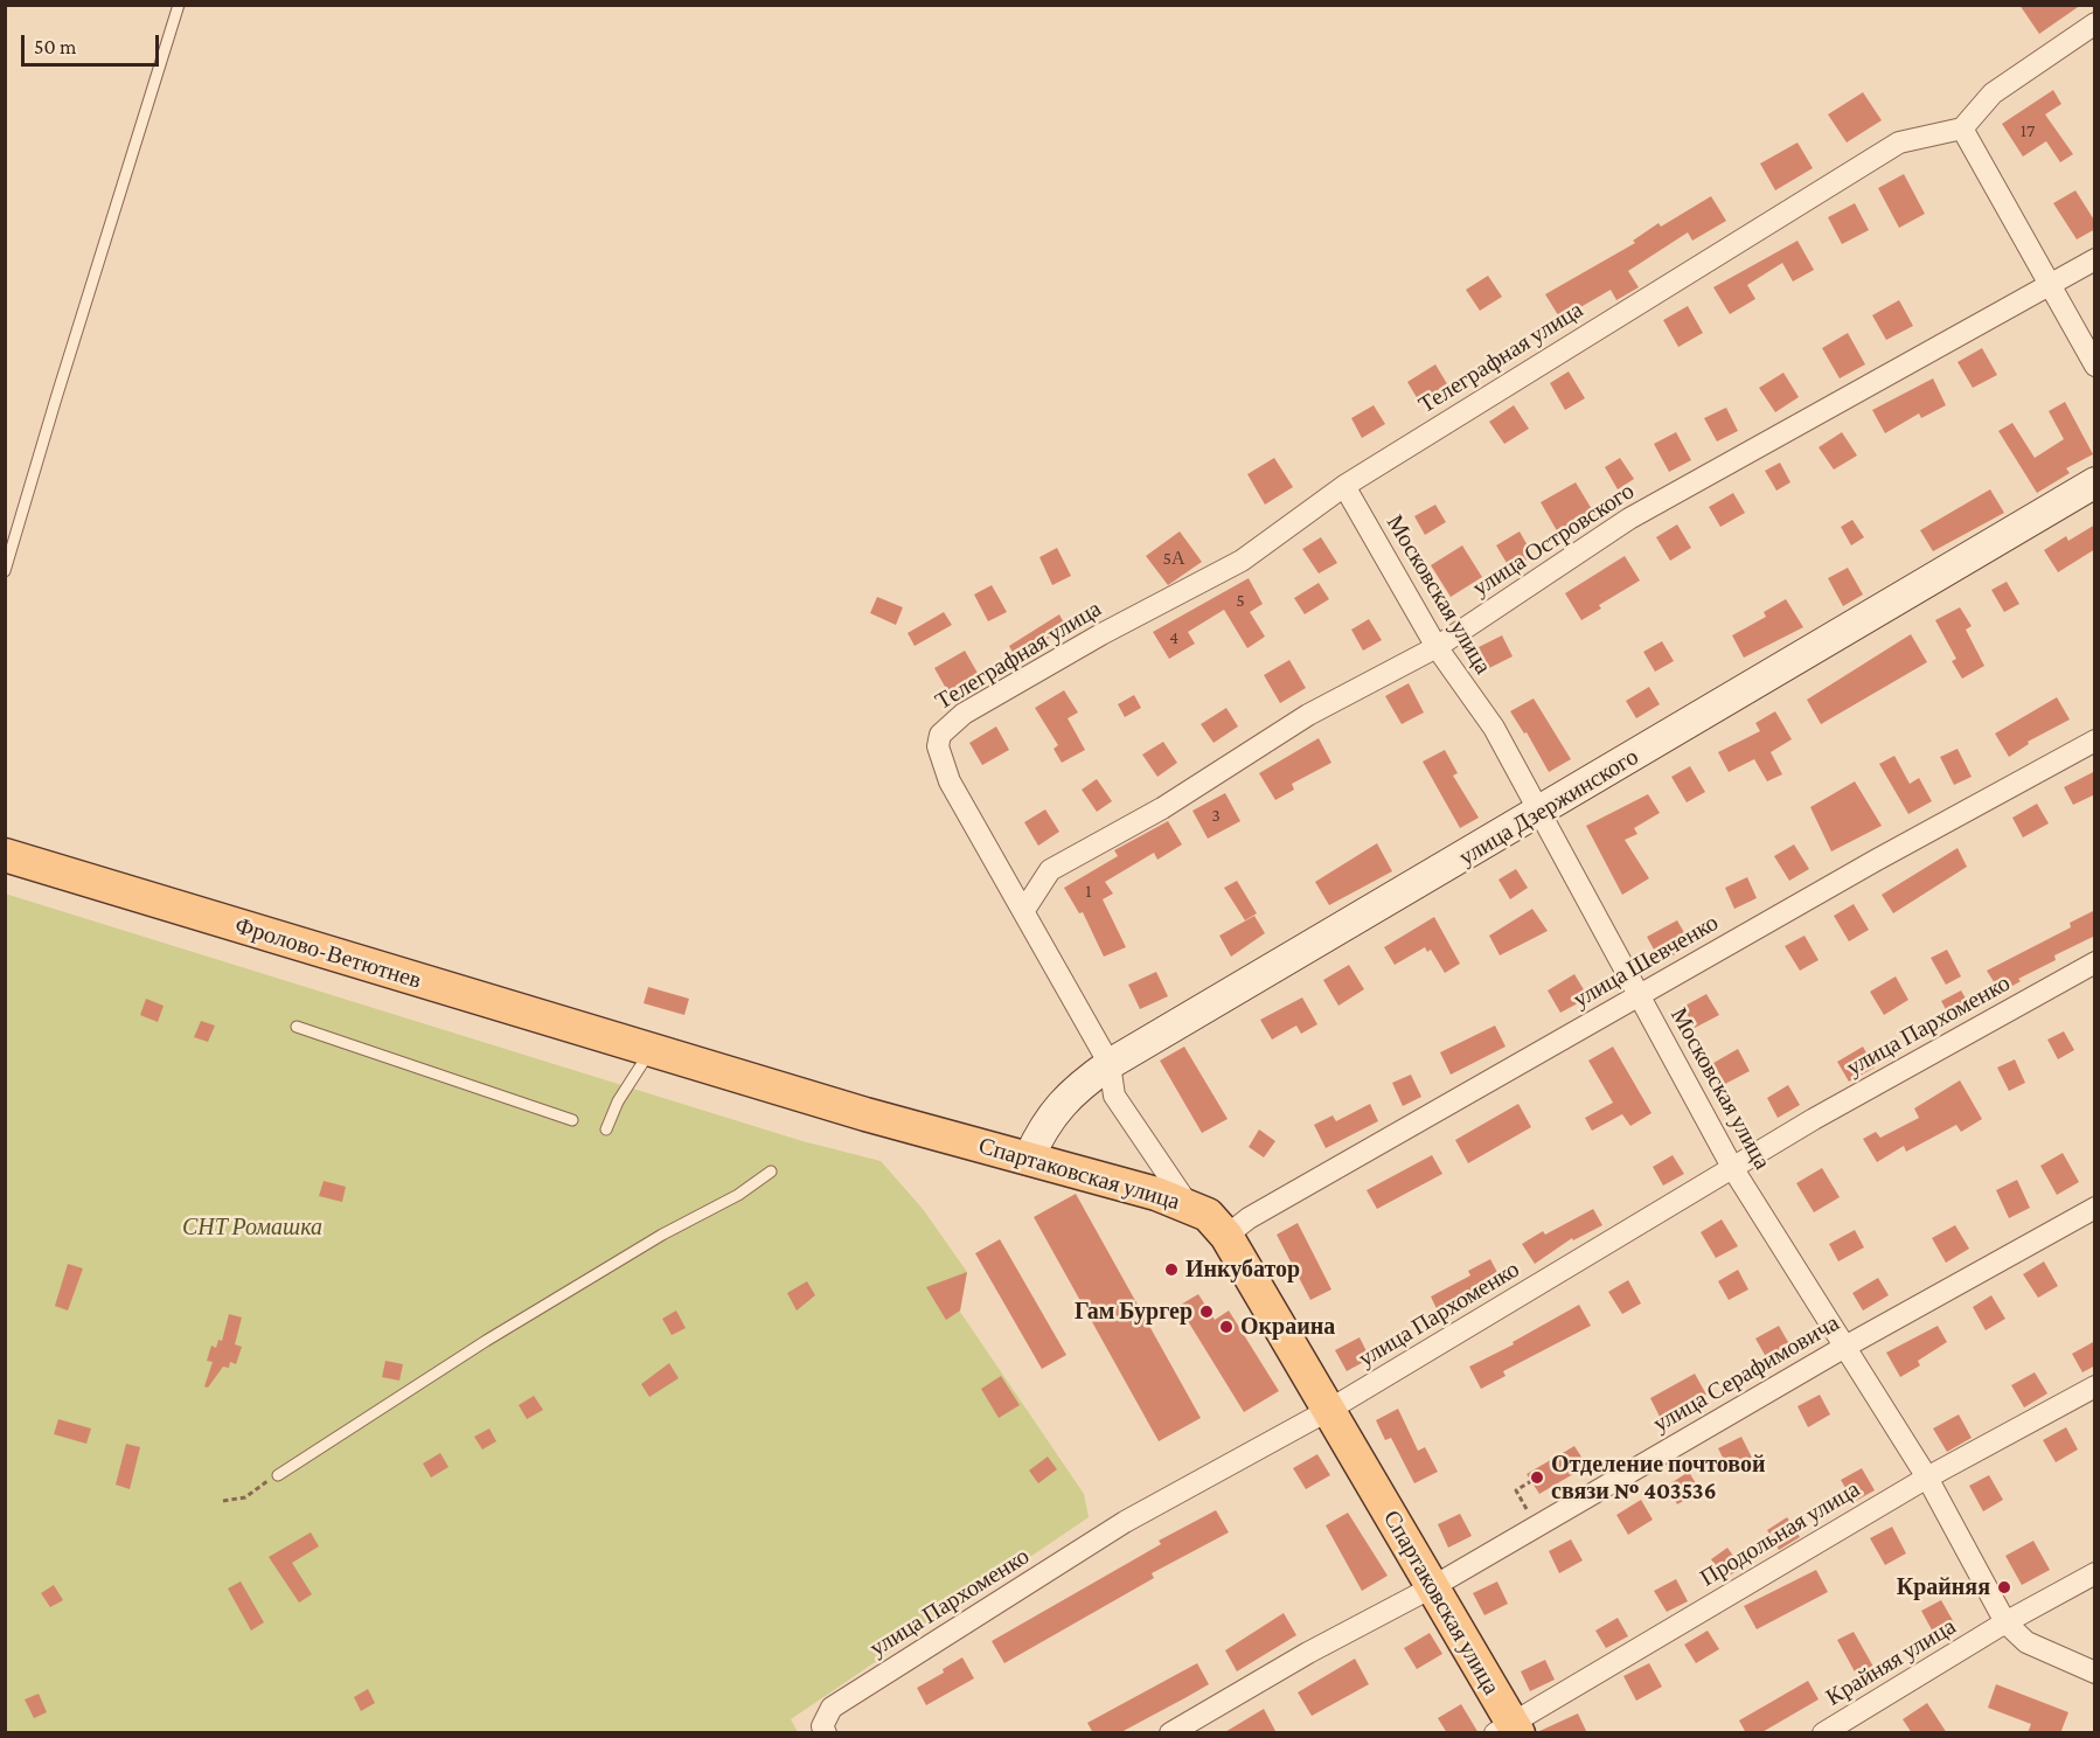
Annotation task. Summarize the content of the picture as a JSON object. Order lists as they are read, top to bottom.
{
  "streets": {
    "main road": ["Фролово-Ветютнев", "Спартаковская улица"],
    "street": [
      "Телеграфная улица",
      "улица Островского",
      "Московская улица",
      "улица Дзержинского",
      "улица Шевченко",
      "улица Пархоменко",
      "улица Серафимовича",
      "Продольная улица",
      "Крайняя улица"
    ]
  },
  "crossings": [
    ["Телеграфная улица", "улица Островского"],
    ["Телеграфная улица", "Московская улица"],
    ["улица Островского", "Московская улица"],
    ["Московская улица", "улица Дзержинского"],
    ["Московская улица", "улица Шевченко"],
    ["Московская улица", "улица Пархоменко"],
    ["Московская улица", "улица Серафимовича"],
    ["Московская улица", "Продольная улица"],
    ["Московская улица", "Крайняя улица"],
    ["улица Дзержинского", "Спартаковская улица"],
    ["Фролово-Ветютнев", "Спартаковская улица"],
    ["улица Шевченко", "Спартаковская улица"],
    ["улица Пархоменко", "Спартаковская улица"],
    ["Спартаковская улица", "улица Серафимовича"],
    ["Спартаковская улица", "Продольная улица"]
  ],
  "parks": ["СНТ Ромашка"],
  "places": [
    "Инкубатор",
    "Гам Бургер",
    "Окраина",
    "Отделение почтовой связи № 403536",
    "Крайняя"
  ],
  "house_numbers": [
    "17",
    "5А",
    "5",
    "4",
    "3",
    "1"
  ],
  "scale_bar": "50 m"
}
